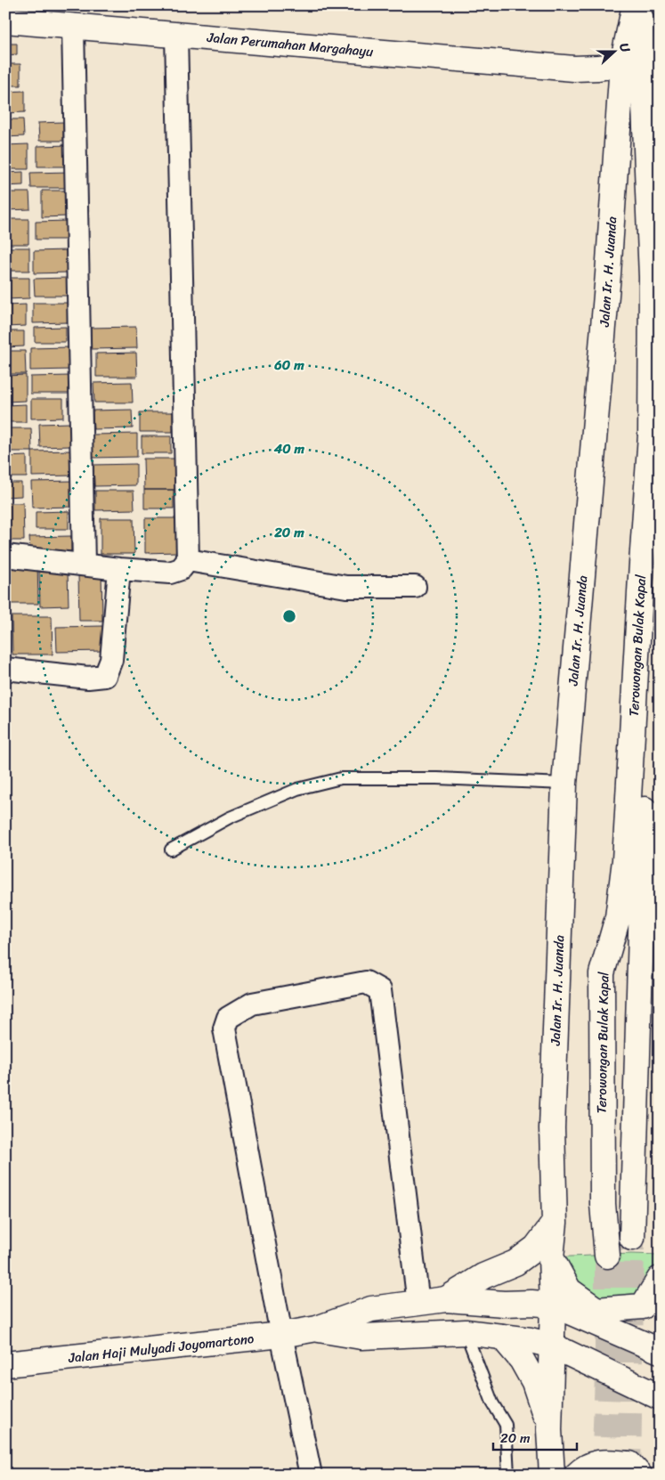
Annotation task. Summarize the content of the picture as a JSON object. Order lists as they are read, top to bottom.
{
  "streets": {
    "main road": [
      "Jalan Perumahan Margahayu",
      "Jalan Ir. H. Juanda",
      "Terowongan Bulak Kapal",
      "Jalan Haji Mulyadi Joyomartono"
    ]
  },
  "crossings": [
    ["Jalan Perumahan Margahayu", "Jalan Ir. H. Juanda"]
  ],
  "scale_bar": "20 m",
  "north": "right",
  "rings": ["60 m", "40 m", "20 m"]
}
